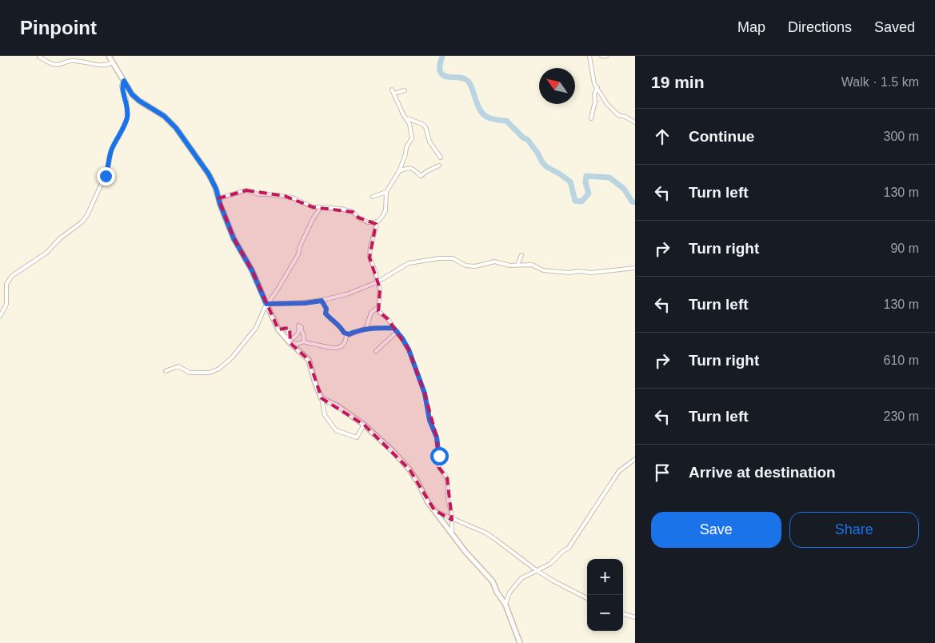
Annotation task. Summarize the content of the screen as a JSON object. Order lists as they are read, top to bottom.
{
  "north": "top left",
  "page": {
    "header": "Pinpoint",
    "nav": ["Map", "Directions", "Saved"],
    "heading": ["19 min", "Walk · 1.5 km"],
    "list": [
      ["Continue", "300 m"],
      ["Turn left", "130 m"],
      ["Turn right", "90 m"],
      ["Turn left", "130 m"],
      ["Turn right", "610 m"],
      ["Turn left", "230 m"],
      "Arrive at destination"
    ],
    "buttons": ["Save", "Share"],
    "map_buttons": ["+", "−"]
  }
}
